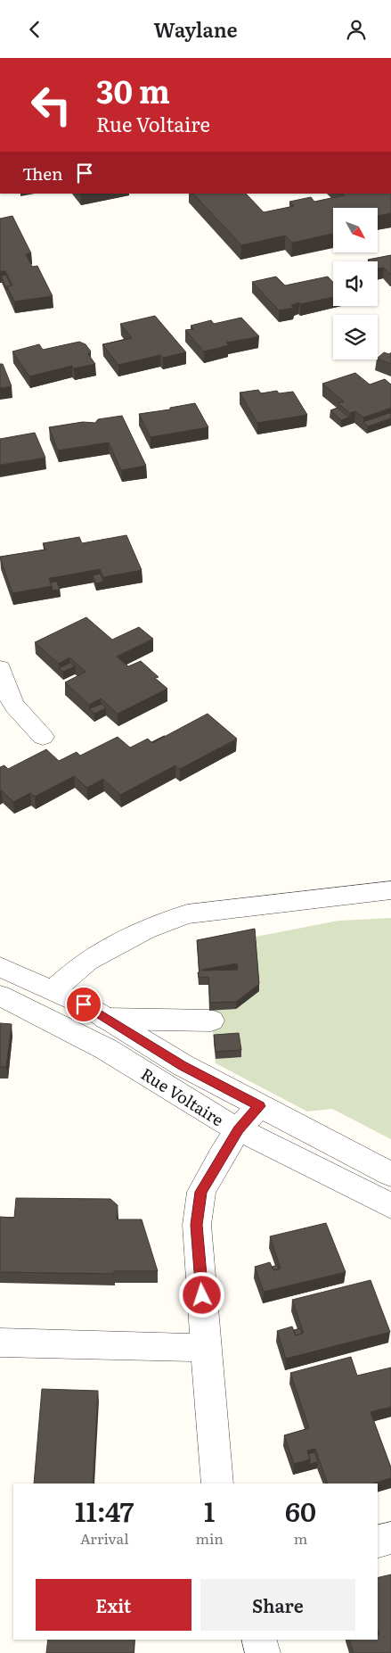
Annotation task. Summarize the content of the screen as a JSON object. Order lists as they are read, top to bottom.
{
  "streets": {
    "street": ["Rue Voltaire"]
  },
  "north": "bottom right",
  "page": {
    "header": "Waylane",
    "turn": ["30 m", "Rue Voltaire"],
    "then": "Then",
    "eta": [
      "11:47",
      "Arrival",
      "1",
      "min",
      "60",
      "m"
    ],
    "buttons": ["Exit", "Share"]
  }
}
